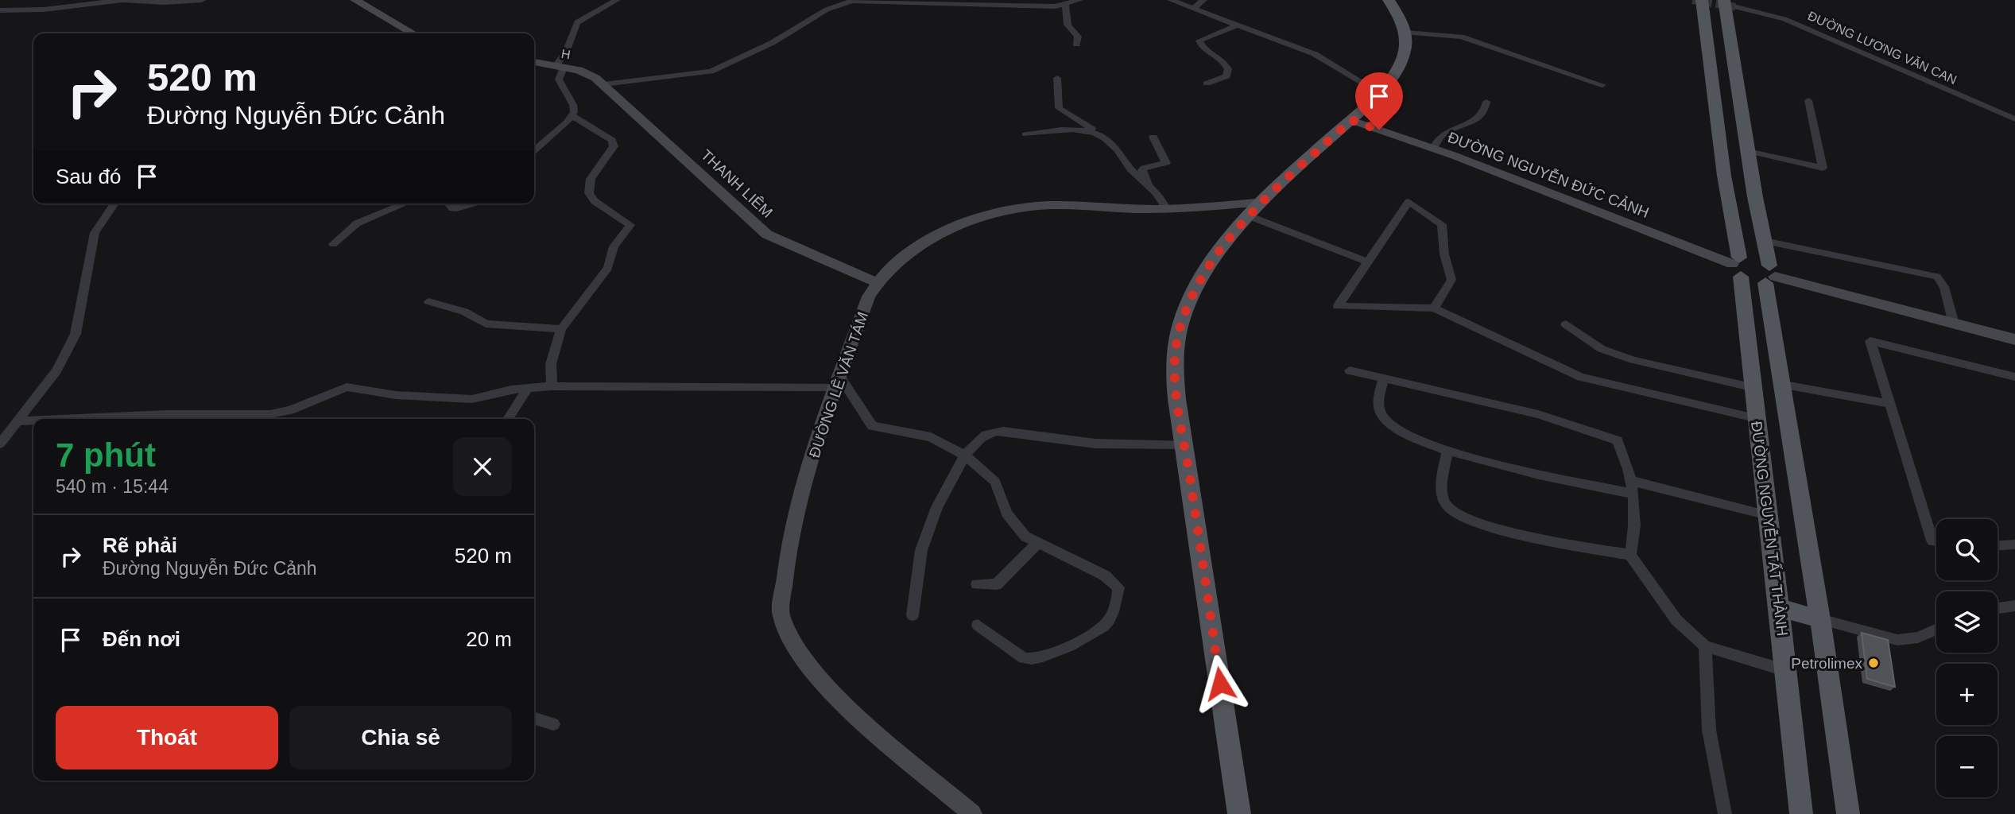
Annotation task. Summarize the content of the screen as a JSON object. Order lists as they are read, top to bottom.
{
  "streets": {
    "main road": ["ĐƯỜNG NGUYỄN TẤT THÀNH"],
    "street": [
      "ĐƯỜNG LƯƠNG VĂN CAN",
      "H",
      "ĐƯỜNG NGUYỄN ĐỨC CẢNH",
      "THANH LIÊM",
      "ĐƯỜNG LÊ VĂN TÁM"
    ]
  },
  "crossings": [
    ["H", "THANH LIÊM"],
    ["ĐƯỜNG NGUYỄN ĐỨC CẢNH", "ĐƯỜNG NGUYỄN TẤT THÀNH"],
    ["THANH LIÊM", "ĐƯỜNG LÊ VĂN TÁM"]
  ],
  "places": ["Petrolimex"],
  "page": {
    "turn": ["520 m", "Đường Nguyễn Đức Cảnh"],
    "then": "Sau đó",
    "heading": ["7 phút", "540 m · 15:44"],
    "list": [
      {
        "name": "Rẽ phải",
        "note": "Đường Nguyễn Đức Cảnh",
        "value": "520 m"
      },
      {
        "name": "Đến nơi",
        "value": "20 m"
      }
    ],
    "map_buttons": ["+", "−"],
    "buttons": ["Thoát", "Chia sẻ"]
  }
}
